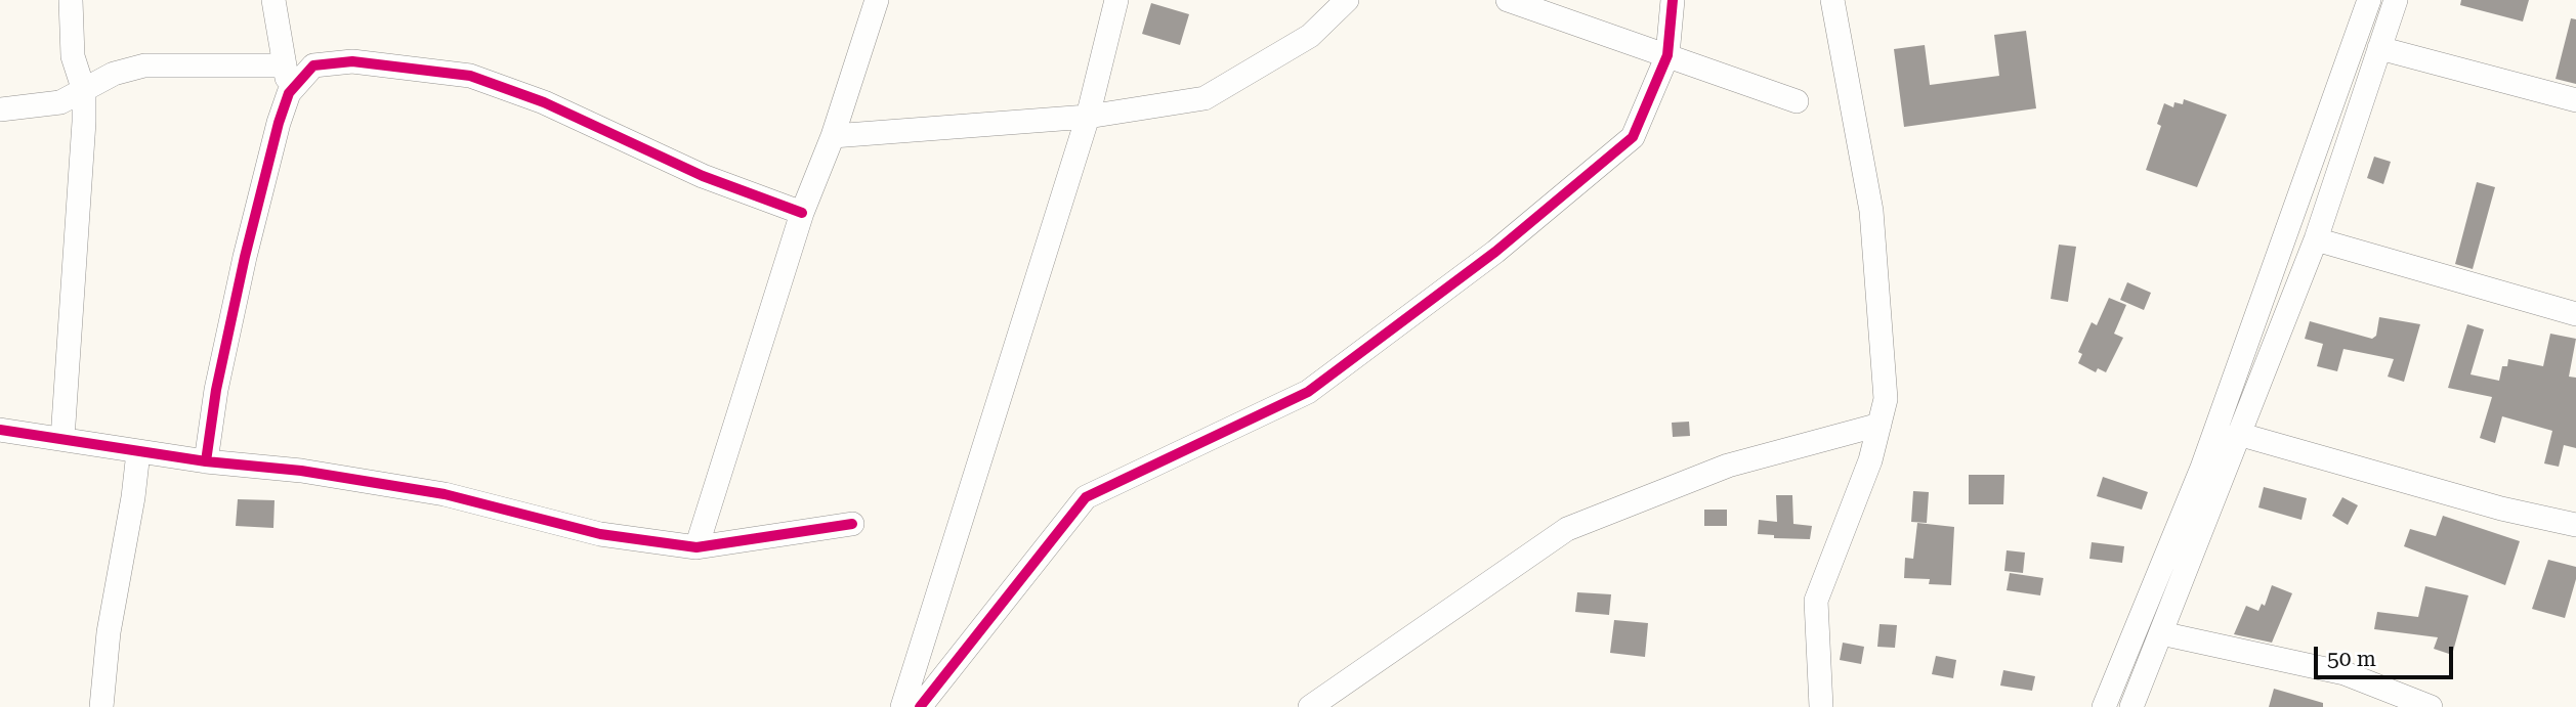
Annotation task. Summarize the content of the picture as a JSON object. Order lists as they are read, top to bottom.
{
  "scale_bar": "50 m"
}
